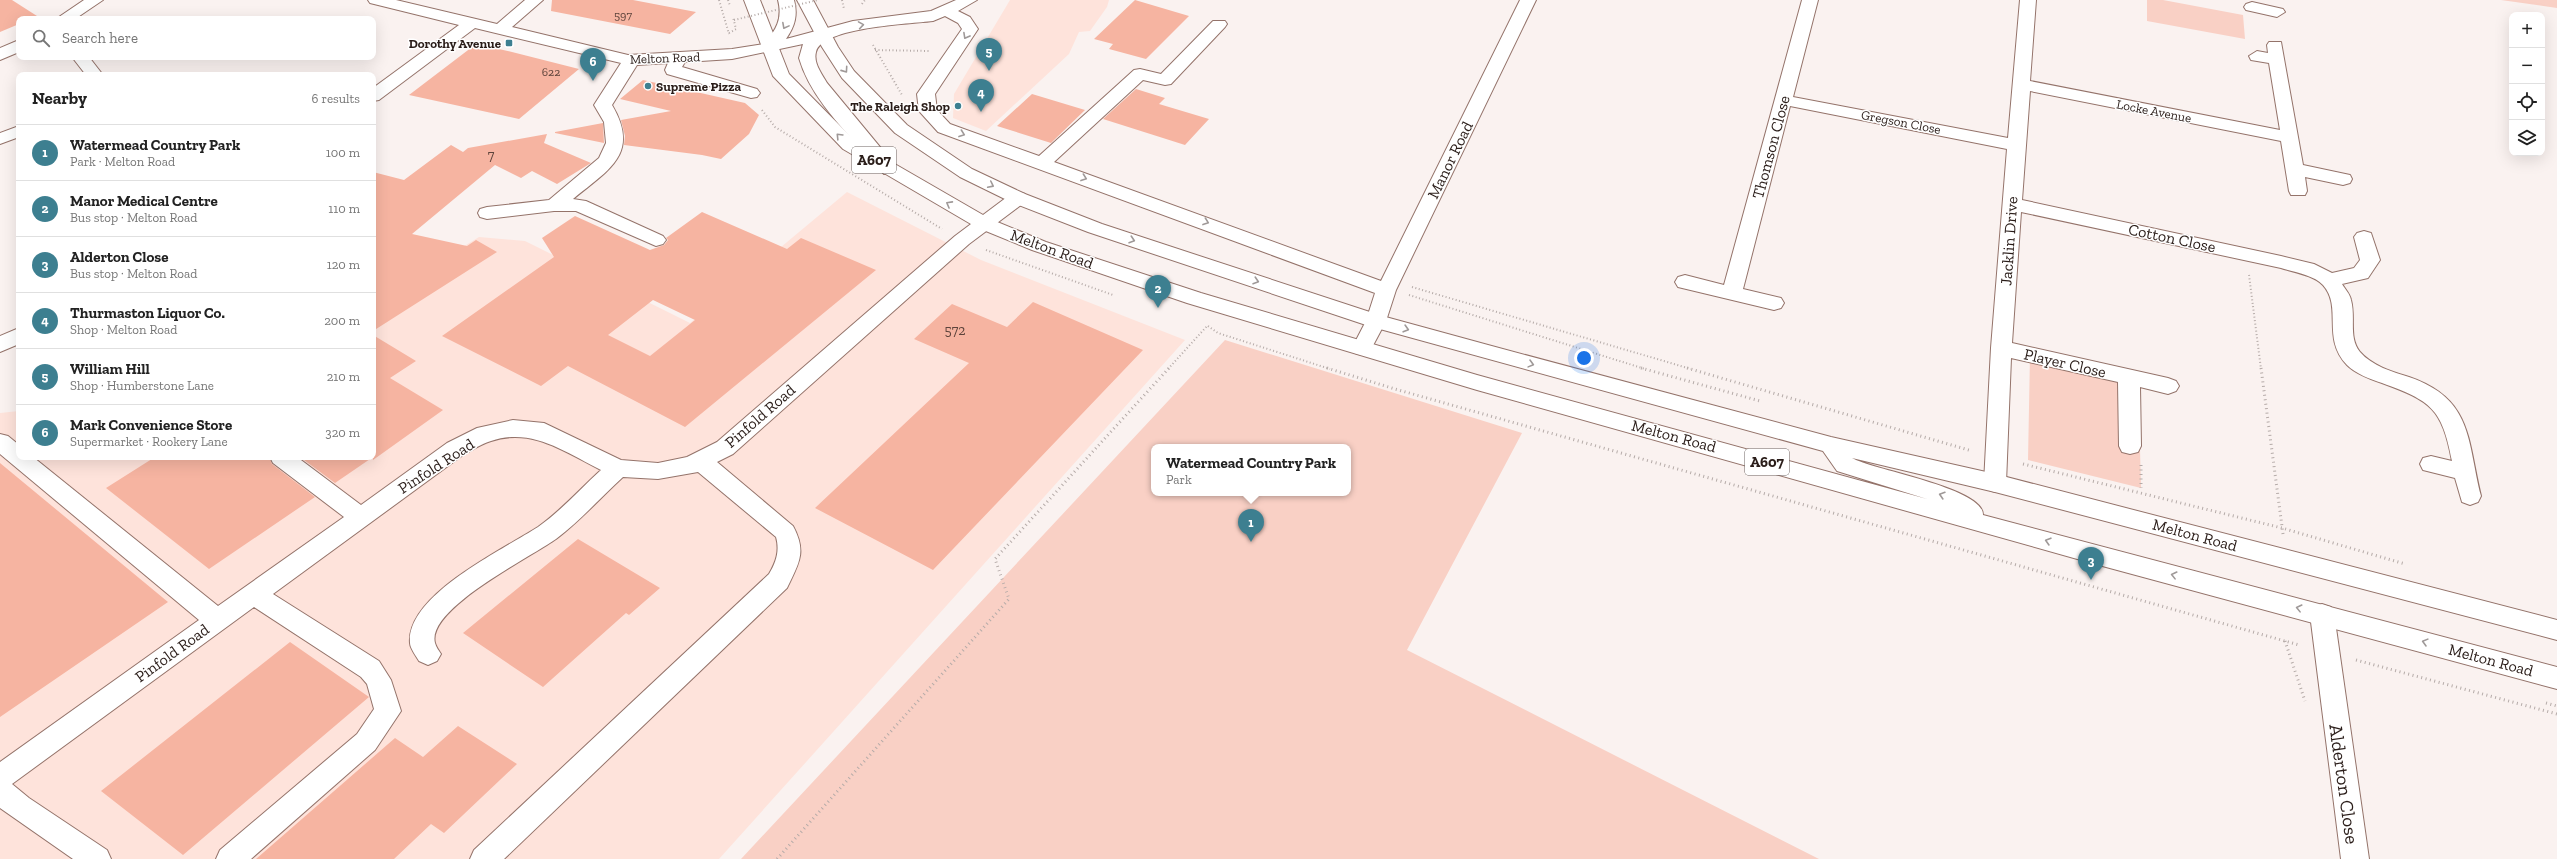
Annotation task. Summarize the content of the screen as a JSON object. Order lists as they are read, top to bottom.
{
  "streets": {
    "main road": [
      "Melton Road",
      "Locke Avenue",
      "Gregson Close",
      "Thomson Close",
      "A607",
      "Manor Road",
      "Cotton Close",
      "Jacklin Drive",
      "Player Close",
      "Pinfold Road",
      "Alderton Close"
    ]
  },
  "crossings": [
    ["Melton Road", "A607"],
    ["Melton Road", "Manor Road"],
    ["Melton Road", "Jacklin Drive"],
    ["Melton Road", "Pinfold Road"],
    ["Melton Road", "Alderton Close"],
    ["Locke Avenue", "Jacklin Drive"],
    ["Gregson Close", "Thomson Close"],
    ["Gregson Close", "Jacklin Drive"],
    ["Cotton Close", "Jacklin Drive"],
    ["Jacklin Drive", "Player Close"]
  ],
  "places": {
    "transit": ["Dorothy Avenue"],
    "other": ["Supreme Pizza", "The Raleigh Shop"]
  },
  "house_numbers": [
    "597",
    "622",
    "7",
    "572"
  ],
  "page": {
    "map_buttons": ["+", "−"],
    "search": "Search here",
    "pins": [
      "5",
      "6",
      "4",
      "2",
      "1",
      "3"
    ],
    "heading": ["Nearby", "6 results"],
    "list": [
      {
        "mark": "1",
        "name": "Watermead Country Park",
        "note": "Park · Melton Road",
        "value": "100 m"
      },
      {
        "mark": "2",
        "name": "Manor Medical Centre",
        "note": "Bus stop · Melton Road",
        "value": "110 m"
      },
      {
        "mark": "3",
        "name": "Alderton Close",
        "note": "Bus stop · Melton Road",
        "value": "120 m"
      },
      {
        "mark": "4",
        "name": "Thurmaston Liquor Co.",
        "note": "Shop · Melton Road",
        "value": "200 m"
      },
      {
        "mark": "5",
        "name": "William Hill",
        "note": "Shop · Humberstone Lane",
        "value": "210 m"
      },
      {
        "mark": "6",
        "name": "Mark Convenience Store",
        "note": "Supermarket · Rookery Lane",
        "value": "320 m"
      }
    ],
    "popup": ["Watermead Country Park", "Park"]
  }
}
